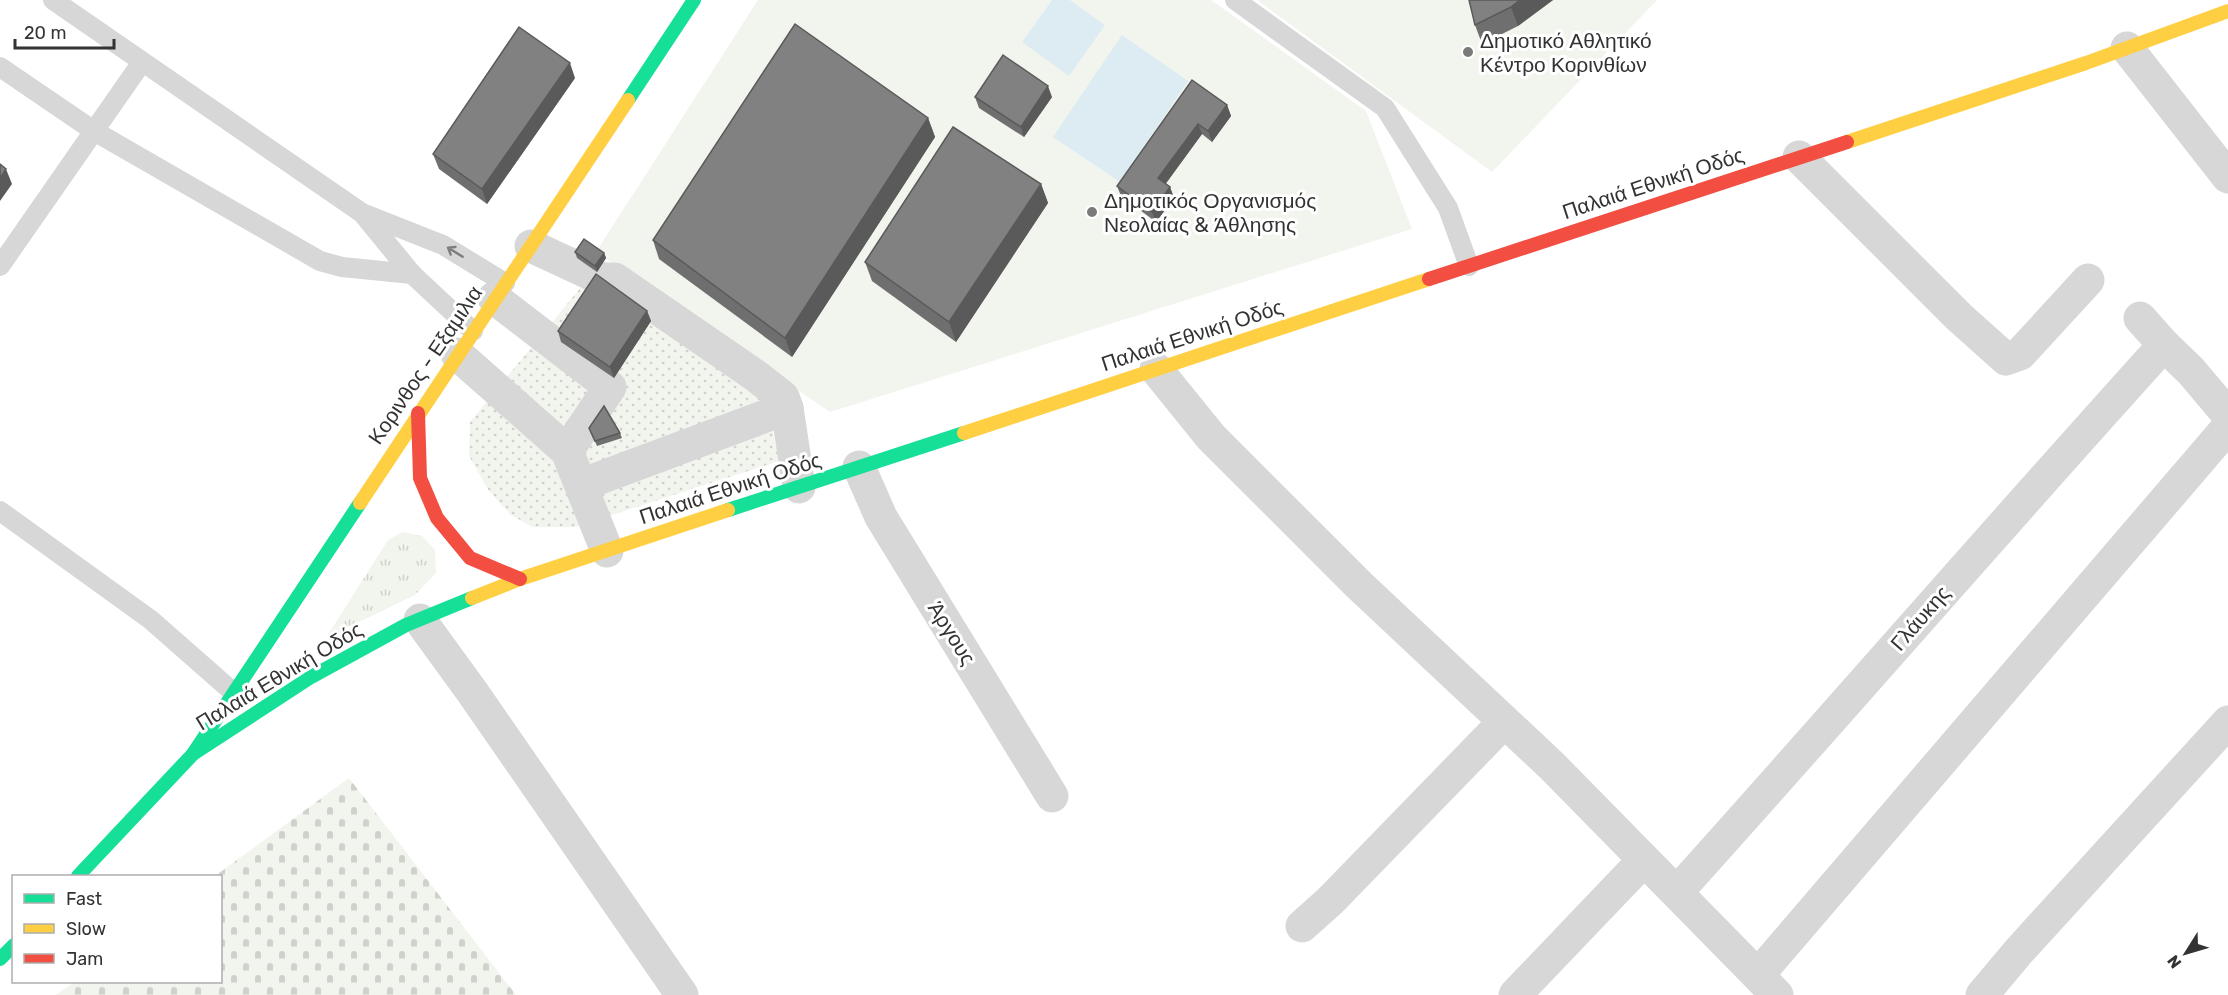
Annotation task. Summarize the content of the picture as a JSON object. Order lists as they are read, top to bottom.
{
  "streets": {
    "main road": ["Παλαιά Εθνική Οδός", "Κορινθος - Εξαμιλια"],
    "street": ["Γλάυκης", "Άργους"]
  },
  "crossings": [
    ["Παλαιά Εθνική Οδός", "Κορινθος - Εξαμιλια"],
    ["Παλαιά Εθνική Οδός", "Άργους"]
  ],
  "places": ["Δημοτικό Αθλητικό Κέντρο Κορινθίων", "Δημοτικός Οργανισμός Νεολαίας & Άθλησης"],
  "legend": ["Fast", "Slow", "Jam"],
  "scale_bar": "20 m",
  "north": "bottom left"
}
